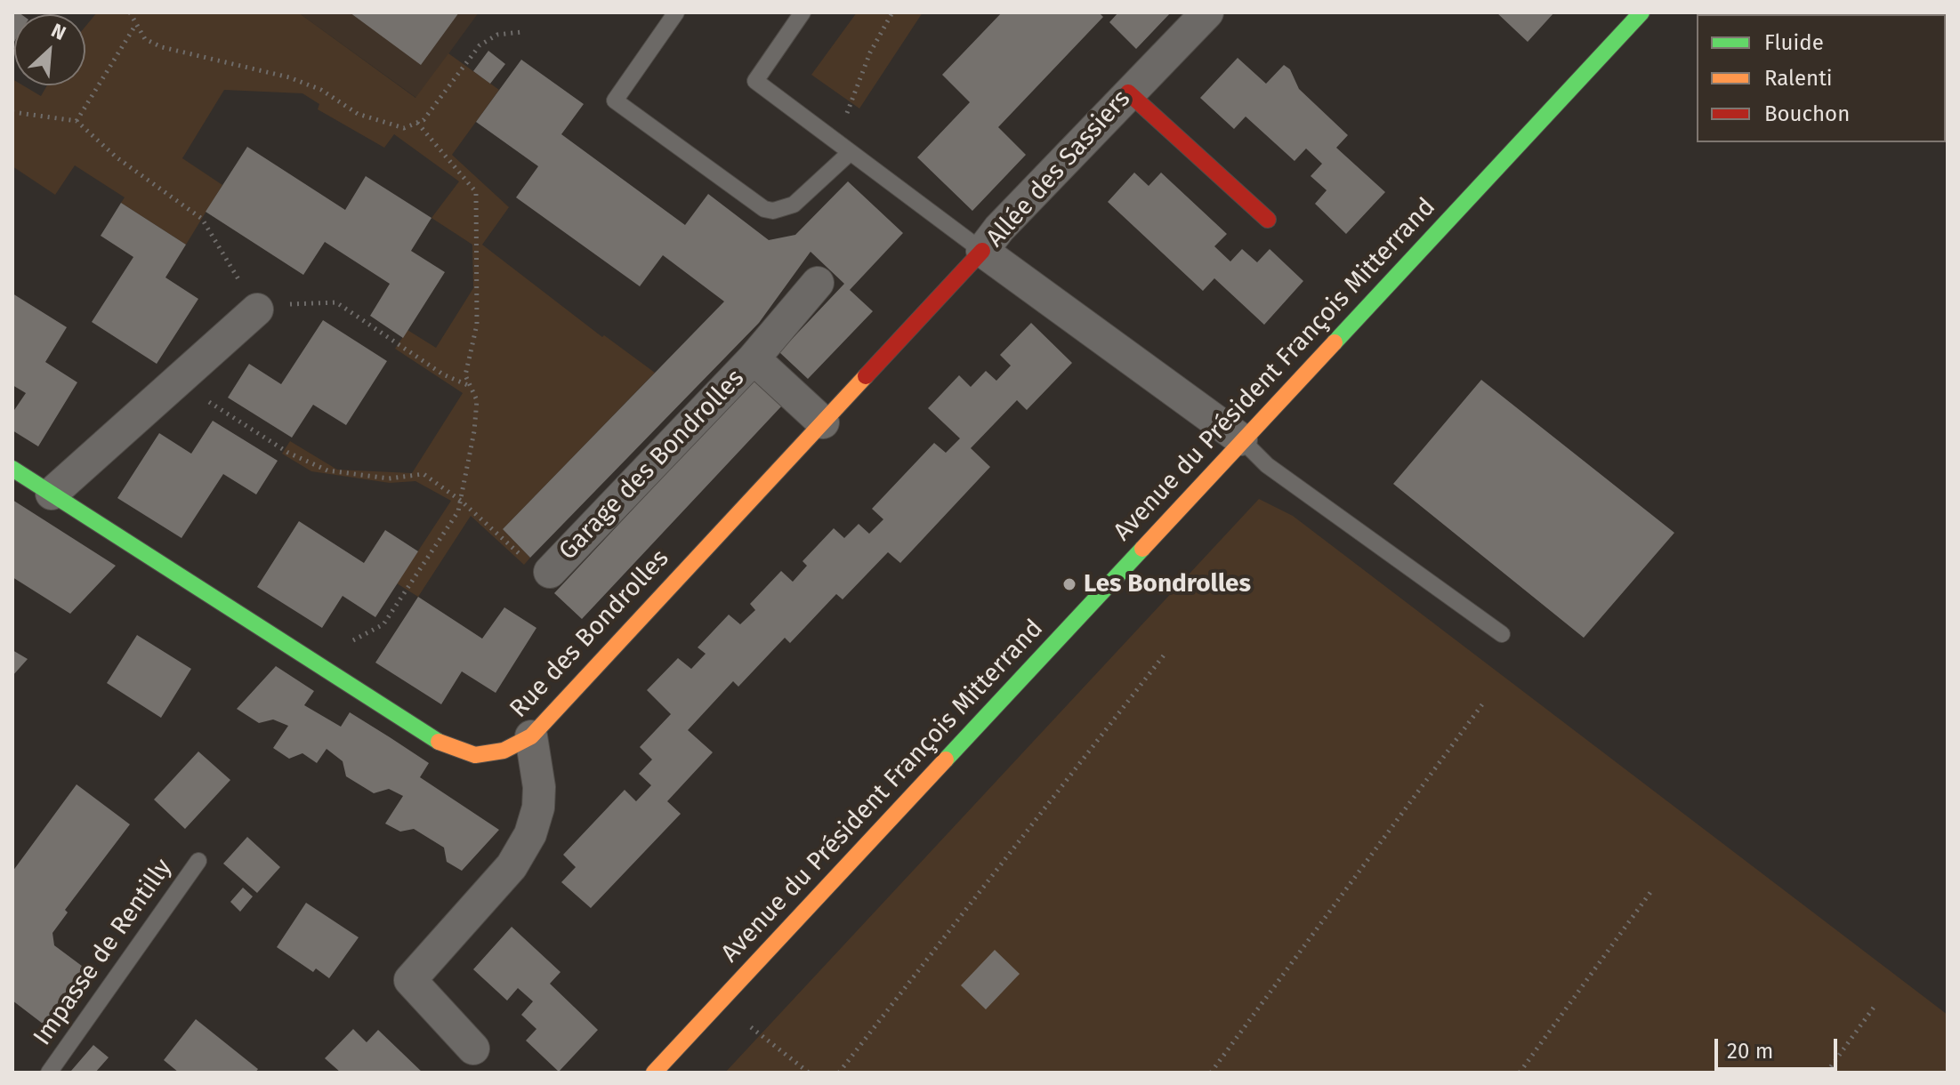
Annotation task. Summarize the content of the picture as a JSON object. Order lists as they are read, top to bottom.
{
  "streets": {
    "street": [
      "Allée des Sassiers",
      "Avenue du Président François Mitterrand",
      "Garage des Bondrolles",
      "Rue des Bondrolles"
    ],
    "lane": ["Impasse de Rentilly"]
  },
  "crossings": [
    ["Allée des Sassiers", "Avenue du Président François Mitterrand"],
    ["Allée des Sassiers", "Rue des Bondrolles"],
    ["Garage des Bondrolles", "Rue des Bondrolles"]
  ],
  "places": ["Les Bondrolles"],
  "legend": ["Fluide", "Ralenti", "Bouchon"],
  "scale_bar": "20 m",
  "north": "top right"
}
